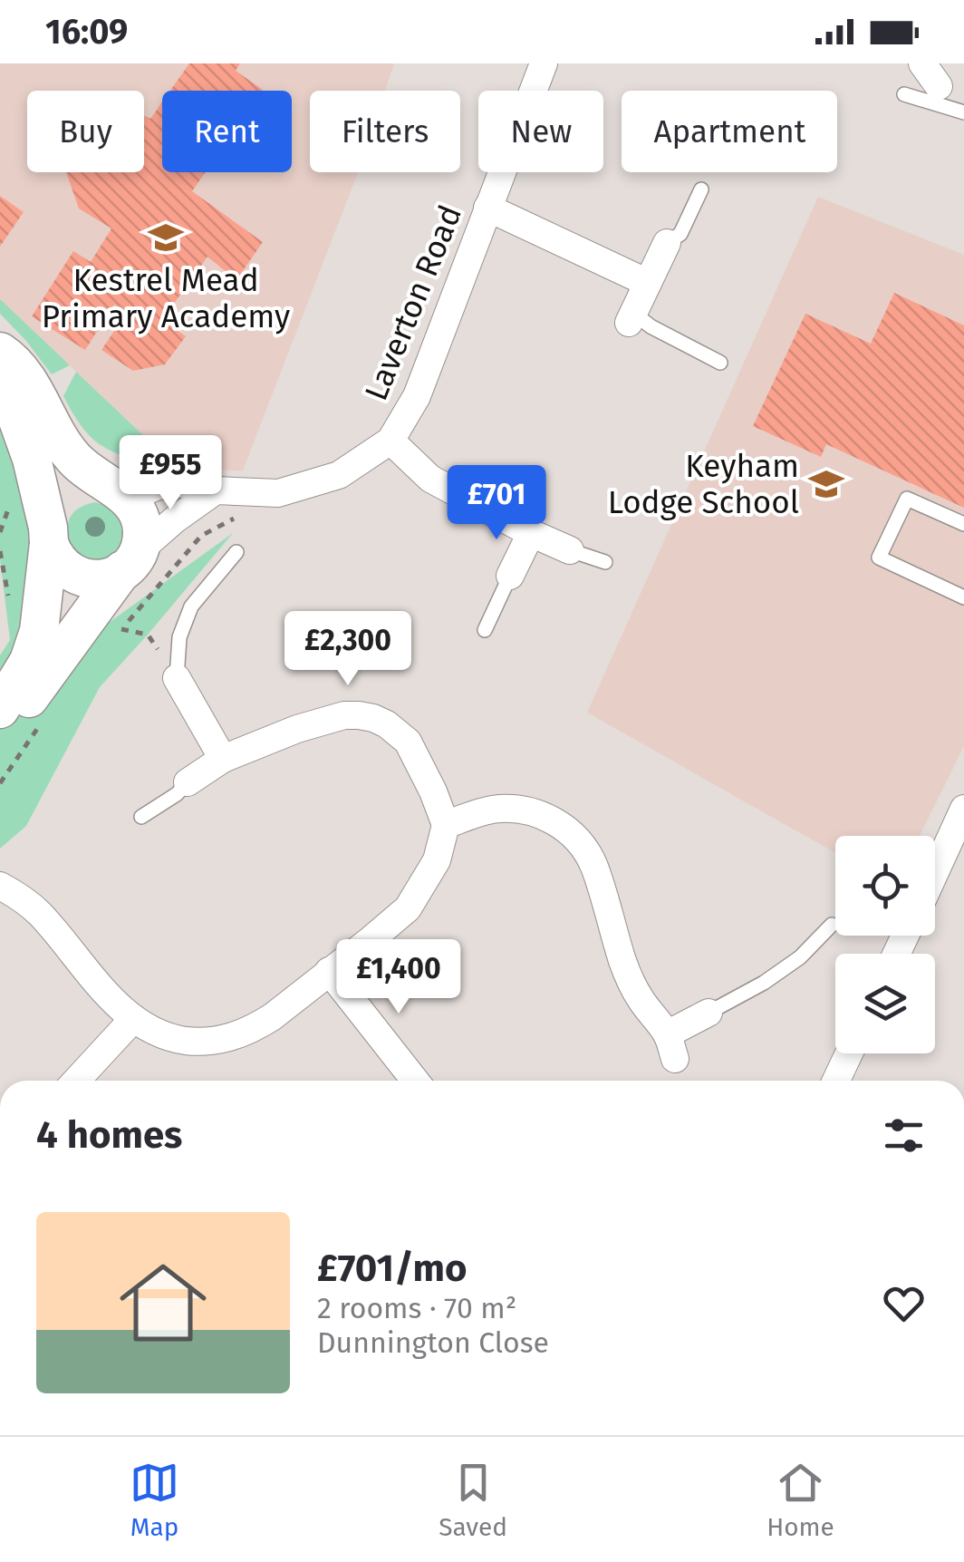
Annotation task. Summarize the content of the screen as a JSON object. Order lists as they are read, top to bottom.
{
  "streets": {
    "street": ["Laverton Road"]
  },
  "places": {
    "school or university": ["Kestrel Mead Primary Academy", "Keyham Lodge School"]
  },
  "page": {
    "status": "16:09",
    "chip": [
      "Buy",
      "Rent",
      "Filters",
      "New",
      "Apartment"
    ],
    "price": [
      "£955",
      "£701",
      "£2,300",
      "£1,400"
    ],
    "heading": "4 homes",
    "list": [
      {
        "name": "£701/mo",
        "note": "2 rooms · 70 m² · Dunnington Close"
      }
    ],
    "tabs": ["Map", "Saved", "Home"]
  }
}
